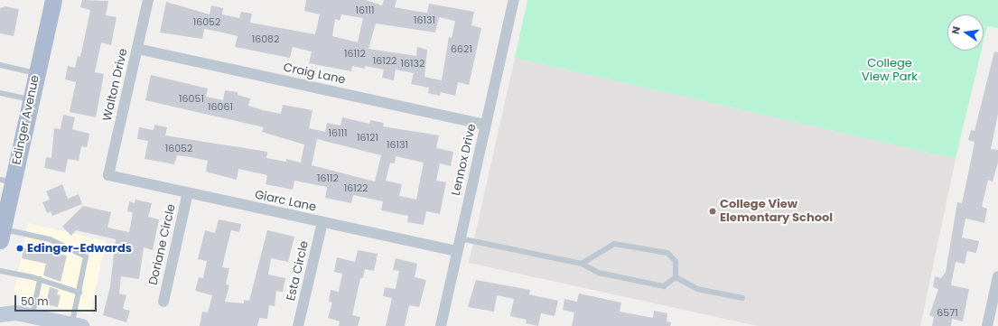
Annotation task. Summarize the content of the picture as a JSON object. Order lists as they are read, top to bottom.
{
  "streets": {
    "main road": ["Edinger Avenue"],
    "street": [
      "Craig Lane",
      "Walton Drive",
      "Lennox Drive",
      "Giarc Lane",
      "Doriane Circle",
      "Esta Circle"
    ]
  },
  "crossings": [
    ["Craig Lane", "Walton Drive"],
    ["Craig Lane", "Lennox Drive"],
    ["Walton Drive", "Giarc Lane"],
    ["Lennox Drive", "Giarc Lane"],
    ["Giarc Lane", "Doriane Circle"],
    ["Giarc Lane", "Esta Circle"]
  ],
  "parks": ["College View Park"],
  "places": ["College View Elementary School", "Edinger-Edwards"],
  "house_numbers": [
    "16111",
    "16131",
    "16052",
    "16082",
    "6621",
    "16112",
    "16122",
    "16132",
    "16051",
    "16061",
    "16111",
    "16121",
    "16131",
    "16052",
    "16112",
    "16122",
    "6571"
  ],
  "scale_bar": "50 m",
  "north": "left"
}
